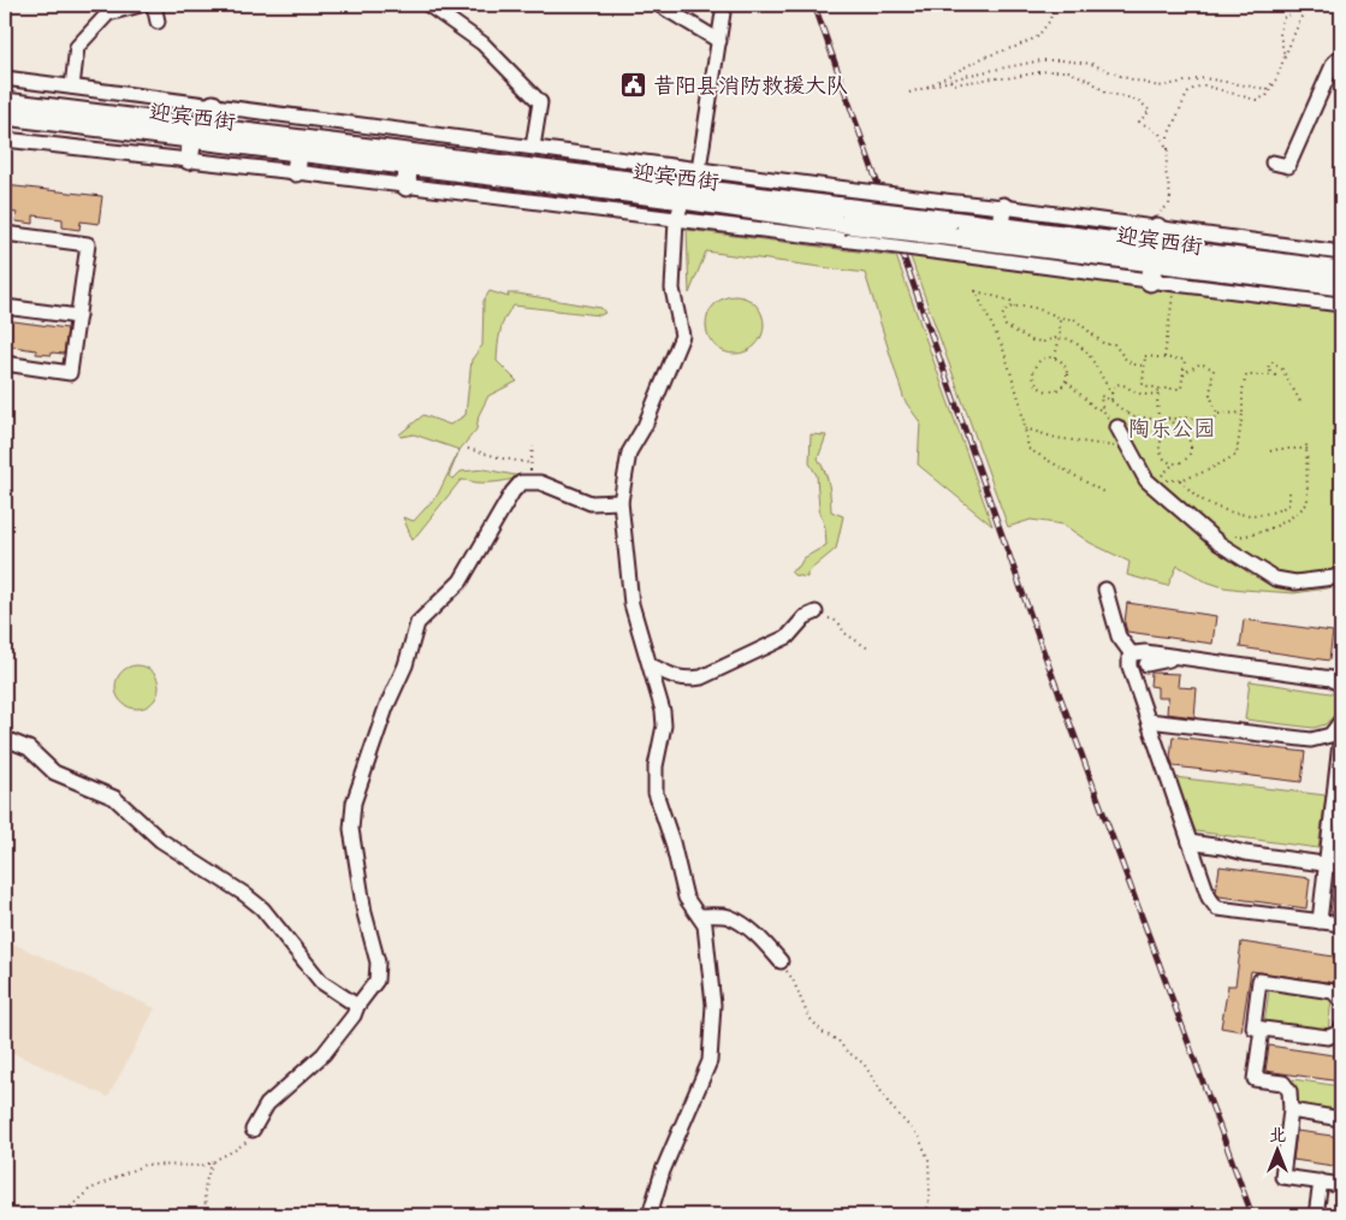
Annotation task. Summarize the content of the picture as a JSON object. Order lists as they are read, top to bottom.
{
  "streets": {
    "main road": ["迎宾西街"]
  },
  "parks": ["陶乐公园"],
  "places": {
    "public building": ["昔阳县消防救援大队"]
  },
  "north": "top"
}
